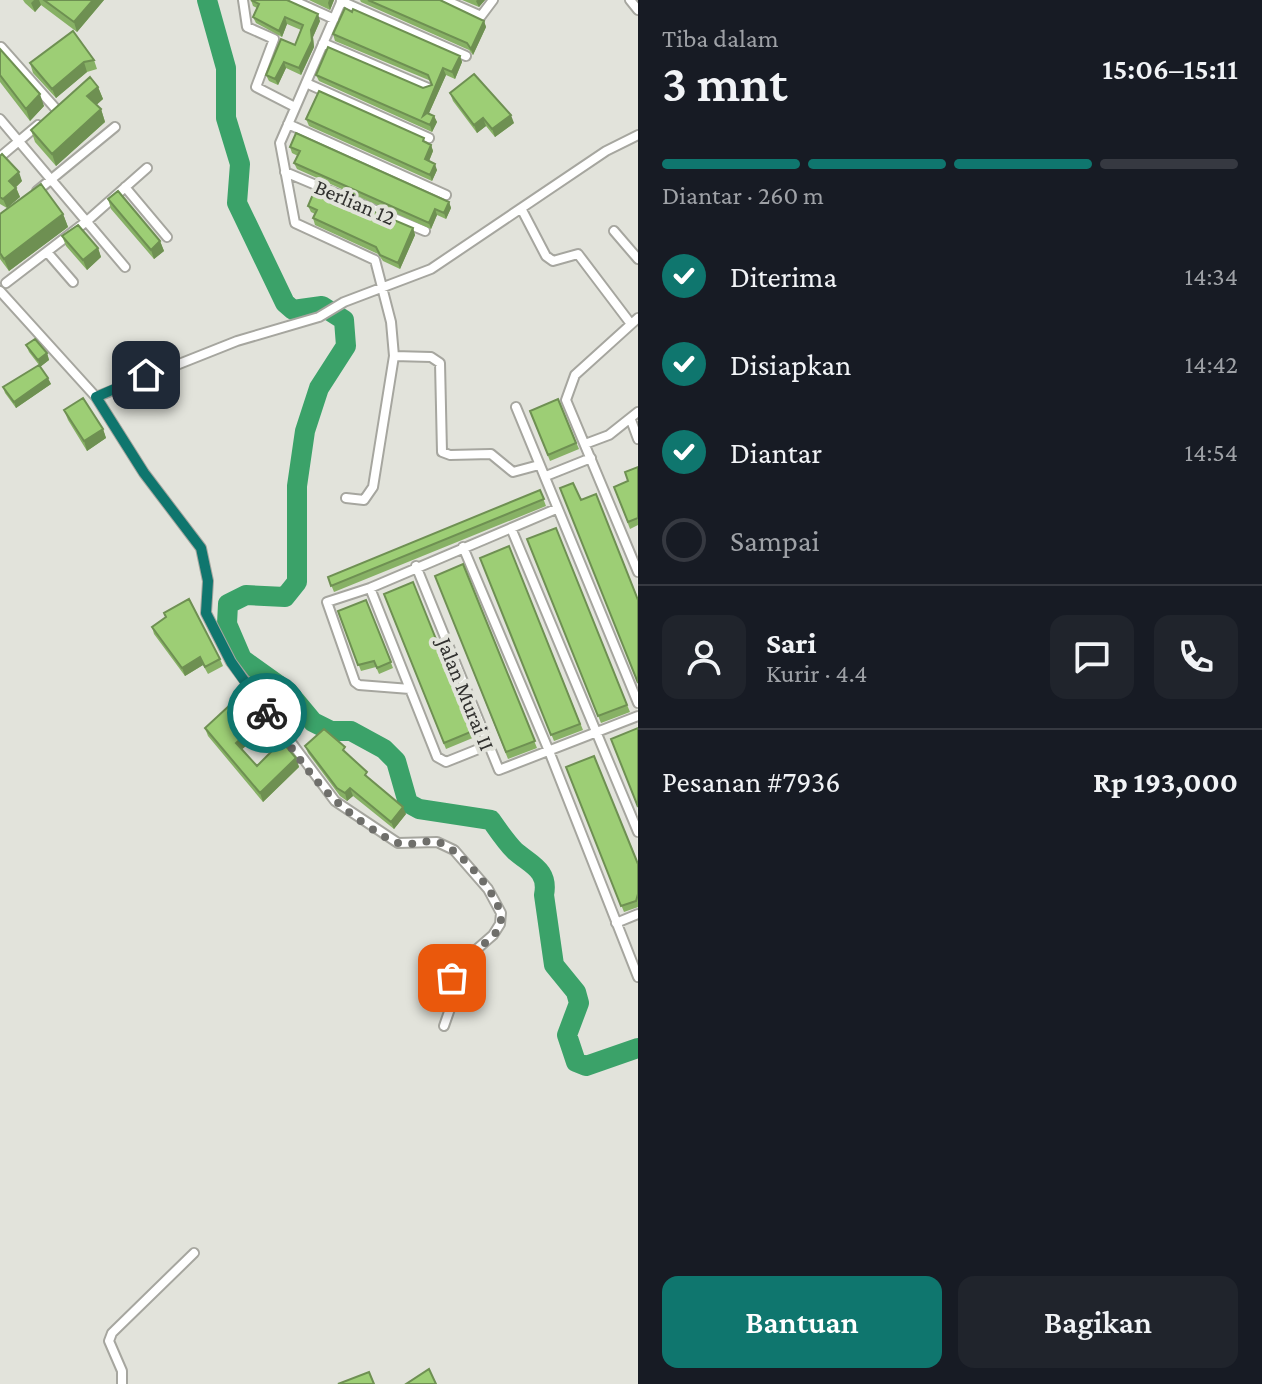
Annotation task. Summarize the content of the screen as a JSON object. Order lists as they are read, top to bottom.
{
  "streets": {
    "street": ["Berlian 12", "Jalan Murai II"]
  },
  "page": {
    "heading": ["3 mnt", "Tiba dalam", "15:06–15:11"],
    "panel": [
      "Sari",
      "Kurir · 4.4",
      "Pesanan #7936",
      "Rp 193,000"
    ],
    "bar": "Diantar · 260 m",
    "list": [
      ["Diterima", "14:34"],
      ["Disiapkan", "14:42"],
      ["Diantar", "14:54"],
      "Sampai"
    ],
    "buttons": ["Bantuan", "Bagikan"]
  }
}
